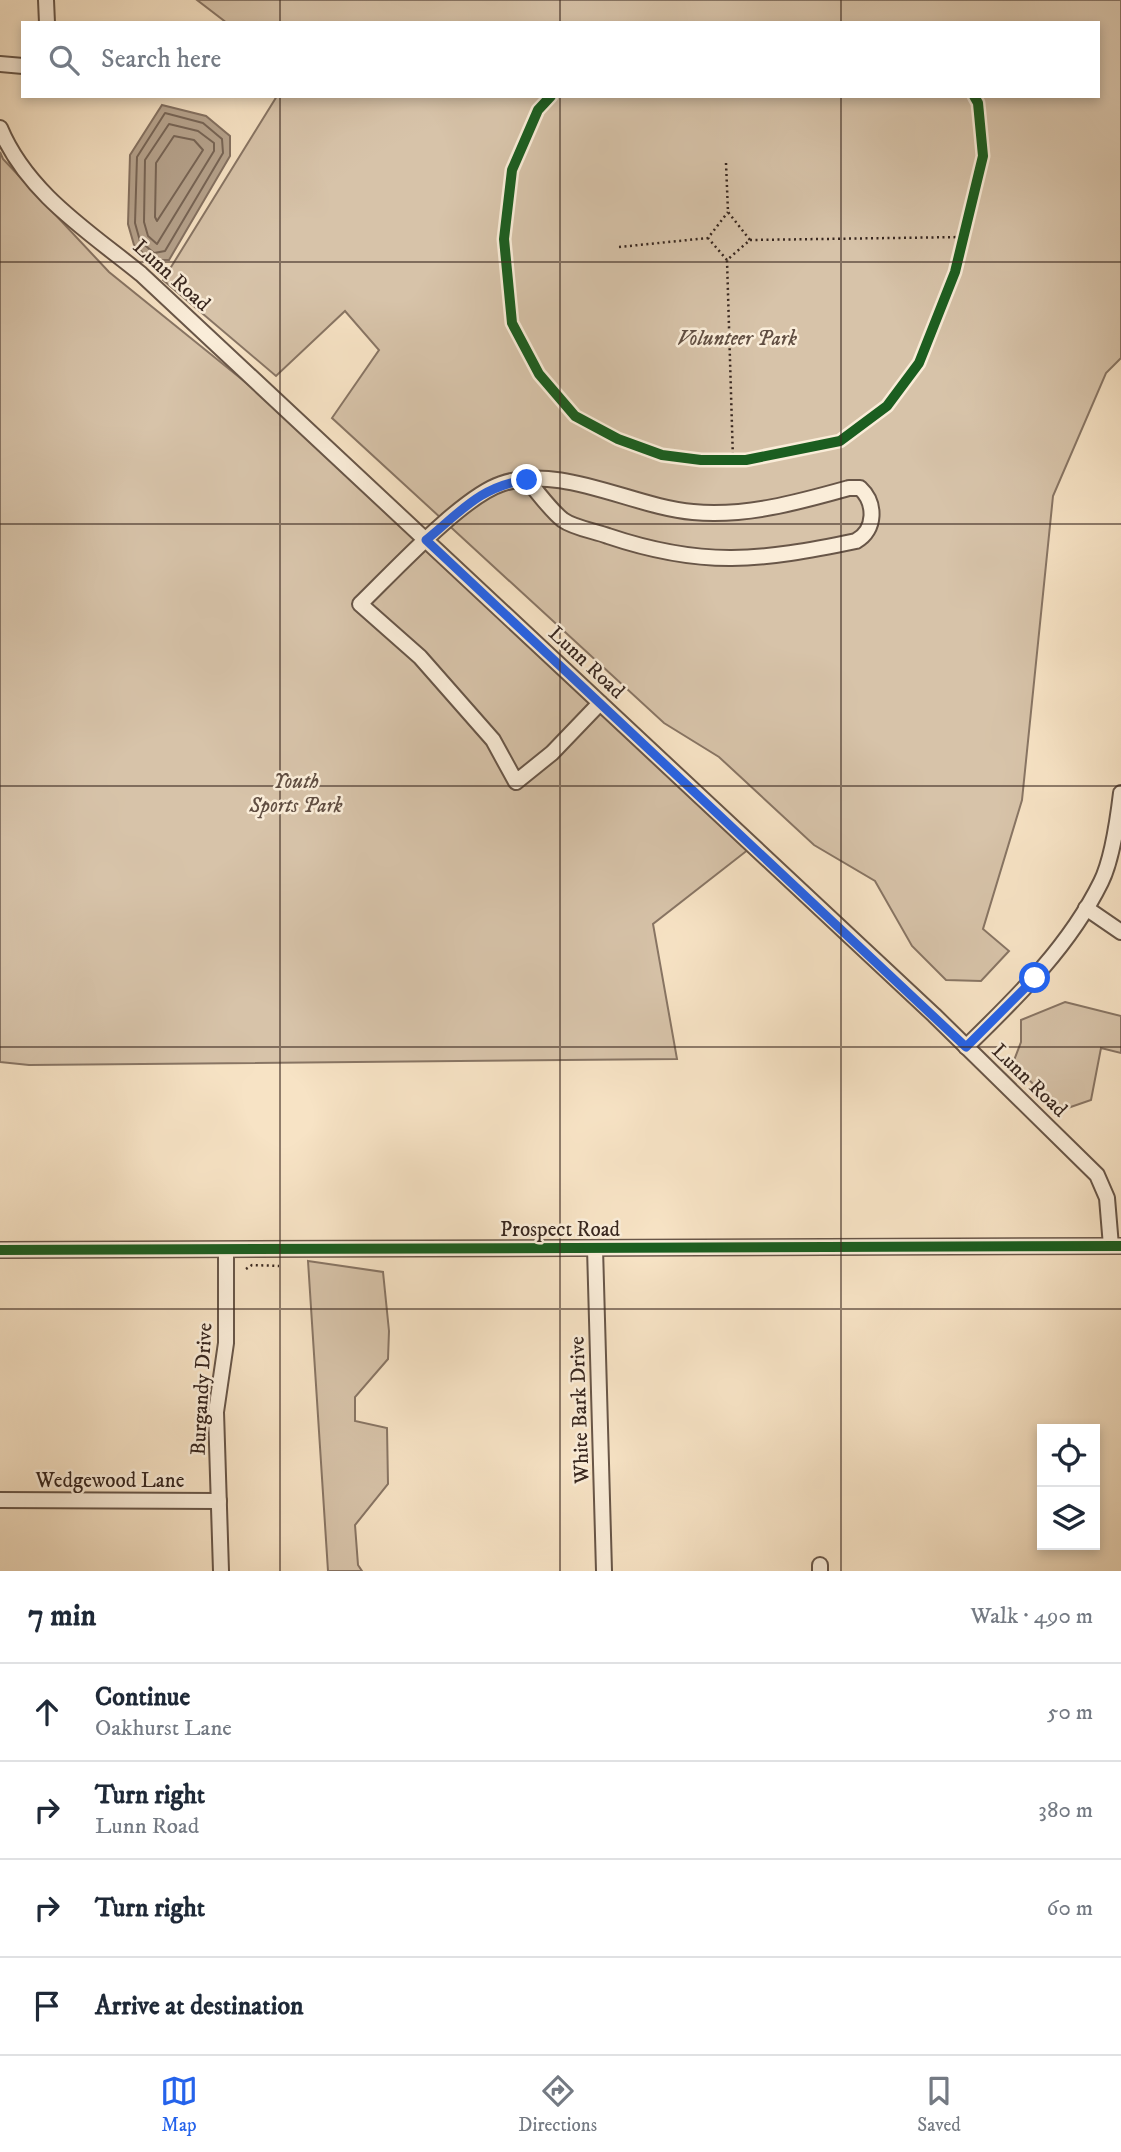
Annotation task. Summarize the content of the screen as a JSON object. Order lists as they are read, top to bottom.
{
  "streets": {
    "street": [
      "Lunn Road",
      "Prospect Road",
      "Burgandy Drive",
      "White Bark Drive",
      "Wedgewood Lane"
    ]
  },
  "crossings": [
    ["Lunn Road", "Prospect Road"],
    ["Prospect Road", "Burgandy Drive"],
    ["Prospect Road", "White Bark Drive"],
    ["Burgandy Drive", "Wedgewood Lane"]
  ],
  "parks": ["Volunteer Park", "Youth Sports Park"],
  "page": {
    "search": "Search here",
    "heading": ["7 min", "Walk · 490 m"],
    "list": [
      ["Continue", "Oakhurst Lane", "50 m"],
      ["Turn right", "Lunn Road", "380 m"],
      ["Turn right", "60 m"],
      "Arrive at destination"
    ],
    "nav": ["Map", "Directions", "Saved"]
  }
}
